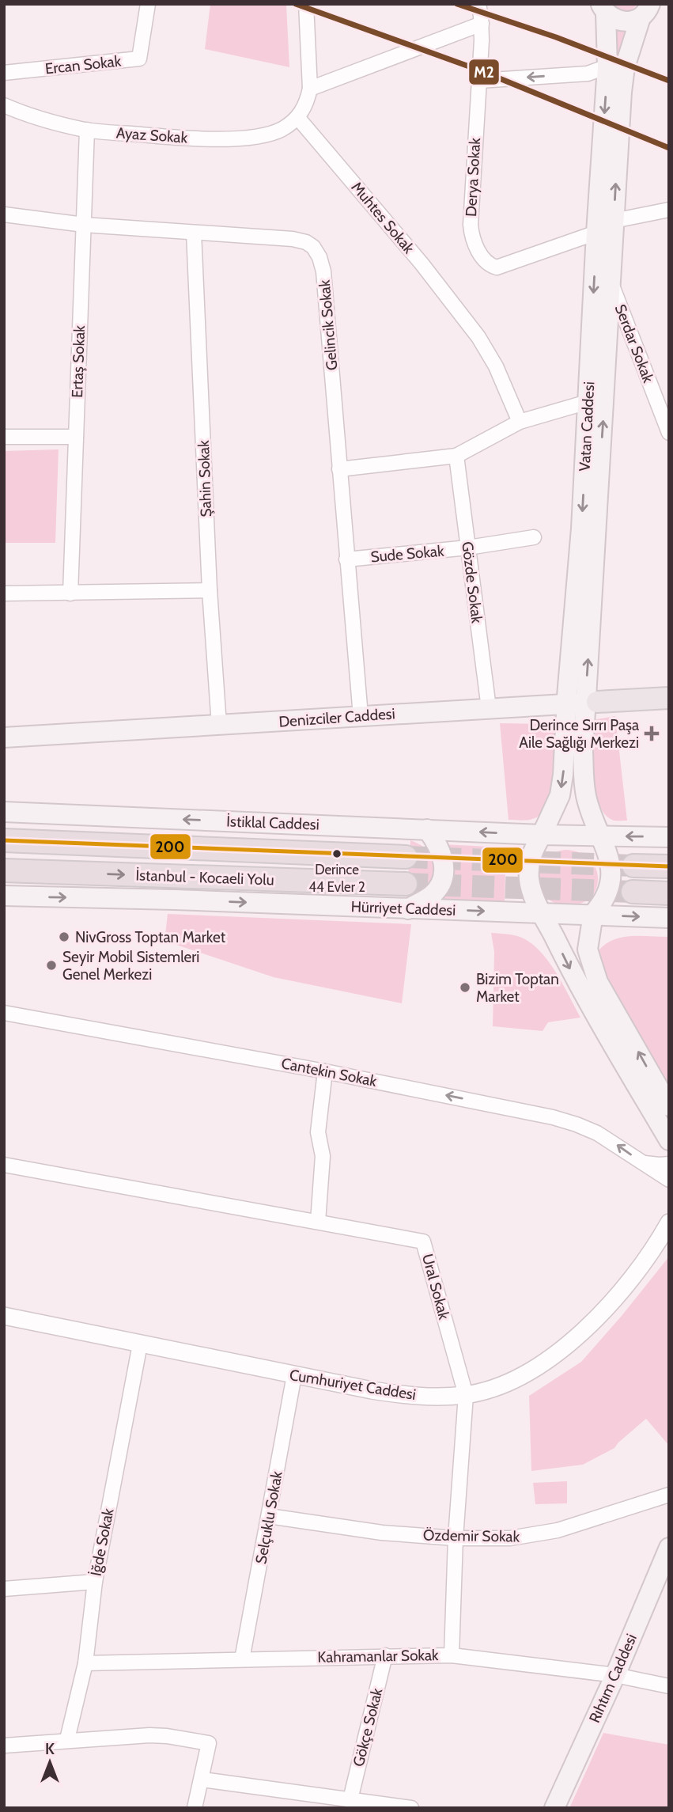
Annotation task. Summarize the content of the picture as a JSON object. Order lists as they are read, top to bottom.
{
  "streets": {
    "highway": ["İstanbul - Kocaeli Yolu"],
    "main road": [
      "Vatan Caddesi",
      "Denizciler Caddesi",
      "İstiklal Caddesi",
      "Hürriyet Caddesi",
      "Rıhtım Caddesi"
    ],
    "street": [
      "Ercan Sokak",
      "Ayaz Sokak",
      "Derya Sokak",
      "Muhtes Sokak",
      "Gelincik Sokak",
      "Serdar Sokak",
      "Ertaş Sokak",
      "Şahin Sokak",
      "Sude Sokak",
      "Gözde Sokak",
      "Cantekin Sokak",
      "Ural Sokak",
      "Cumhuriyet Caddesi",
      "Selçuklu Sokak",
      "Özdemir Sokak",
      "İğde Sokak",
      "Kahramanlar Sokak",
      "Gökçe Sokak"
    ]
  },
  "crossings": [
    ["Ayaz Sokak", "Muhtes Sokak"],
    ["Ayaz Sokak", "Ertaş Sokak"],
    ["Derya Sokak", "Vatan Caddesi"],
    ["Gelincik Sokak", "Ertaş Sokak"],
    ["Gelincik Sokak", "Şahin Sokak"],
    ["Gelincik Sokak", "Sude Sokak"],
    ["Gelincik Sokak", "Denizciler Caddesi"],
    ["Serdar Sokak", "Vatan Caddesi"],
    ["Vatan Caddesi", "Denizciler Caddesi"],
    ["Vatan Caddesi", "İstiklal Caddesi"],
    ["Vatan Caddesi", "Hürriyet Caddesi"],
    ["Şahin Sokak", "Denizciler Caddesi"],
    ["Sude Sokak", "Gözde Sokak"],
    ["Gözde Sokak", "Denizciler Caddesi"],
    ["İstiklal Caddesi", "Hürriyet Caddesi"],
    ["Ural Sokak", "Cumhuriyet Caddesi"],
    ["Ural Sokak", "Özdemir Sokak"],
    ["Ural Sokak", "Kahramanlar Sokak"],
    ["Cumhuriyet Caddesi", "Selçuklu Sokak"],
    ["Cumhuriyet Caddesi", "İğde Sokak"],
    ["Selçuklu Sokak", "Özdemir Sokak"],
    ["Selçuklu Sokak", "Kahramanlar Sokak"],
    ["İğde Sokak", "Kahramanlar Sokak"],
    ["Kahramanlar Sokak", "Rıhtım Caddesi"],
    ["Kahramanlar Sokak", "Gökçe Sokak"]
  ],
  "one_way": ["İstiklal Caddesi", "Hürriyet Caddesi", "Cantekin Sokak"],
  "places": {
    "health": ["Derince Sırrı Paşa Aile Sağlığı Merkezi"],
    "other": [
      "Derince 44 Evler 2",
      "NivGross Toptan Market",
      "Seyir Mobil Sistemleri Genel Merkezi",
      "Bizim Toptan Market"
    ]
  },
  "lines": ["transit line M2", "transit line 200"],
  "north": "top"
}
